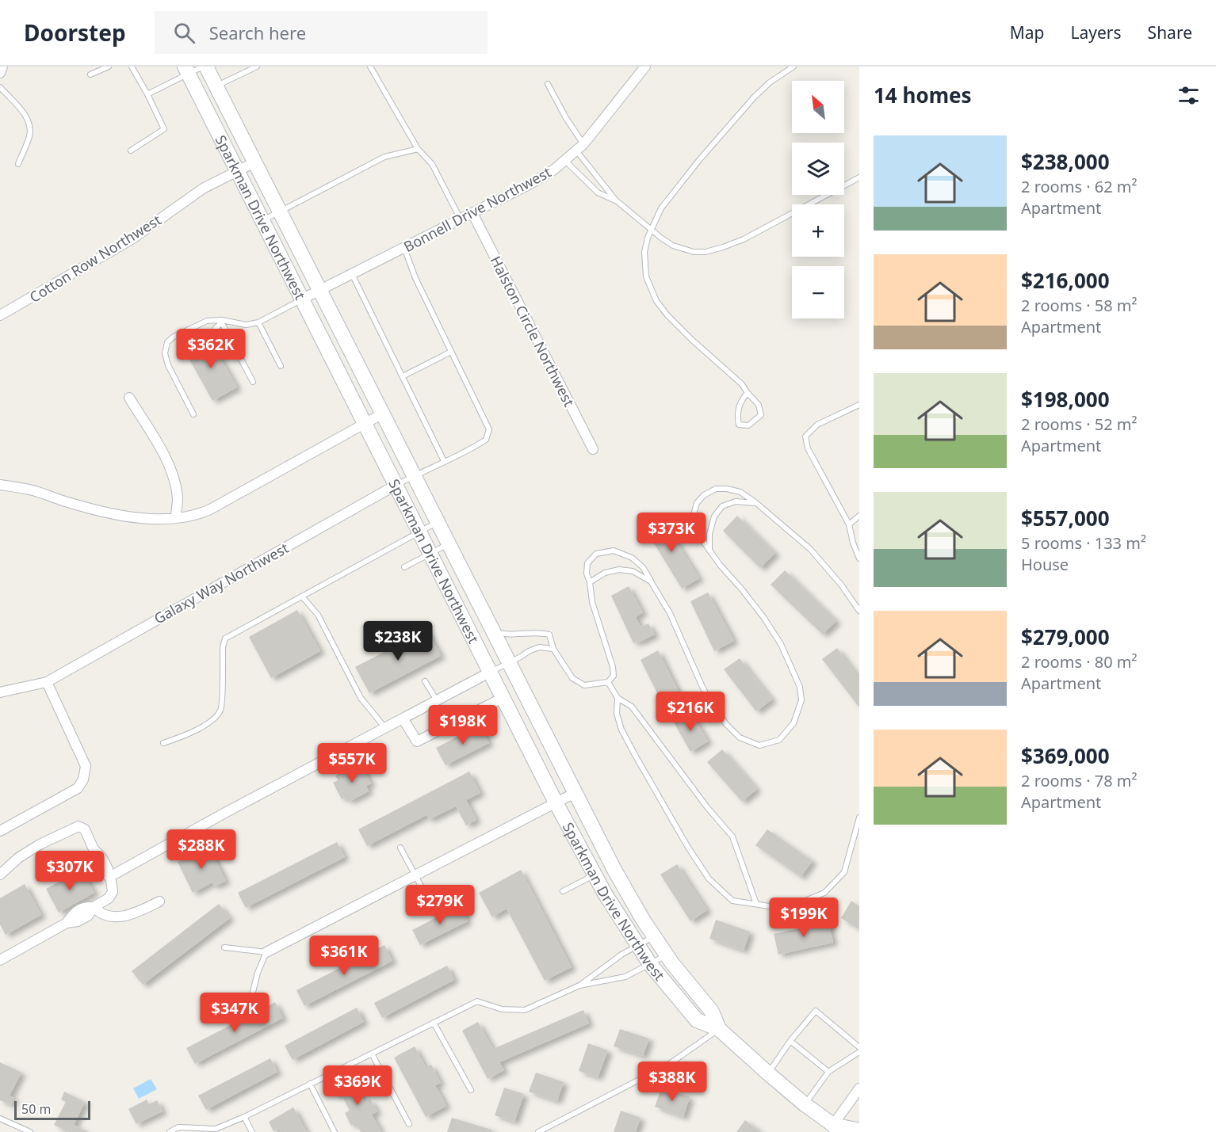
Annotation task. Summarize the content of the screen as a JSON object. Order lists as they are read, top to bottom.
{
  "streets": {
    "main road": ["Sparkman Drive Northwest"],
    "street": [
      "Bonnell Drive Northwest",
      "Cotton Row Northwest",
      "Halston Circle Northwest",
      "Galaxy Way Northwest"
    ]
  },
  "crossings": [
    ["Bonnell Drive Northwest", "Sparkman Drive Northwest"],
    ["Bonnell Drive Northwest", "Halston Circle Northwest"],
    ["Sparkman Drive Northwest", "Cotton Row Northwest"],
    ["Sparkman Drive Northwest", "Galaxy Way Northwest"]
  ],
  "scale_bar": "50 m",
  "north": "top left",
  "page": {
    "header": "Doorstep",
    "search": "Search here",
    "nav": ["Map", "Layers", "Share"],
    "heading": "14 homes",
    "map_buttons": ["+", "−"],
    "list": [
      {
        "name": "$238,000",
        "note": "2 rooms · 62 m² · Apartment"
      },
      {
        "name": "$216,000",
        "note": "2 rooms · 58 m² · Apartment"
      },
      {
        "name": "$198,000",
        "note": "2 rooms · 52 m² · Apartment"
      },
      {
        "name": "$557,000",
        "note": "5 rooms · 133 m² · House"
      },
      {
        "name": "$279,000",
        "note": "2 rooms · 80 m² · Apartment"
      },
      {
        "name": "$369,000",
        "note": "2 rooms · 78 m² · Apartment"
      }
    ],
    "price": [
      "$362K",
      "$373K",
      "$238K",
      "$216K",
      "$198K",
      "$557K",
      "$288K",
      "$307K",
      "$279K",
      "$199K",
      "$361K",
      "$347K",
      "$388K",
      "$369K"
    ],
    "scale": "50 m"
  }
}
